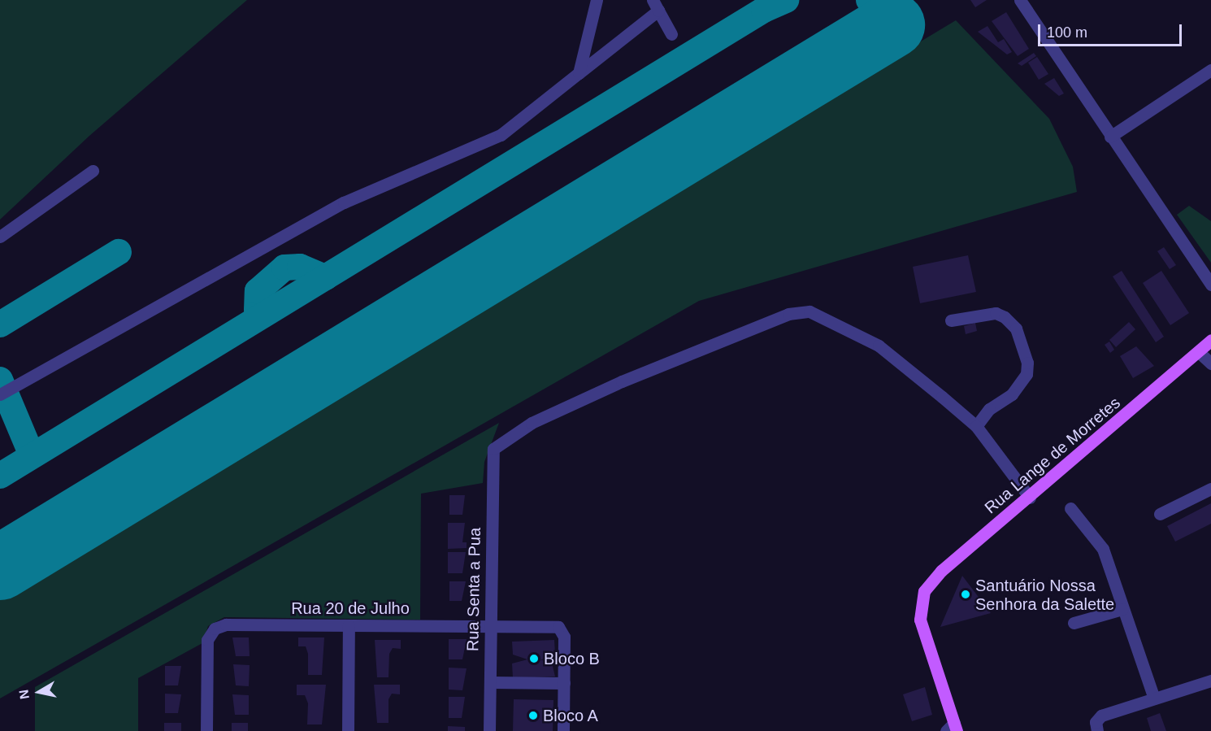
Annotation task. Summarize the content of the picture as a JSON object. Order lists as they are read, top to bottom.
{
  "streets": {
    "main road": ["Rua Lange de Morretes"],
    "street": ["Rua Senta a Pua", "Rua 20 de Julho"]
  },
  "crossings": [
    ["Rua Senta a Pua", "Rua 20 de Julho"]
  ],
  "places": ["Santuário Nossa Senhora da Salette", "Bloco B", "Bloco A"],
  "scale_bar": "100 m",
  "north": "left"
}
